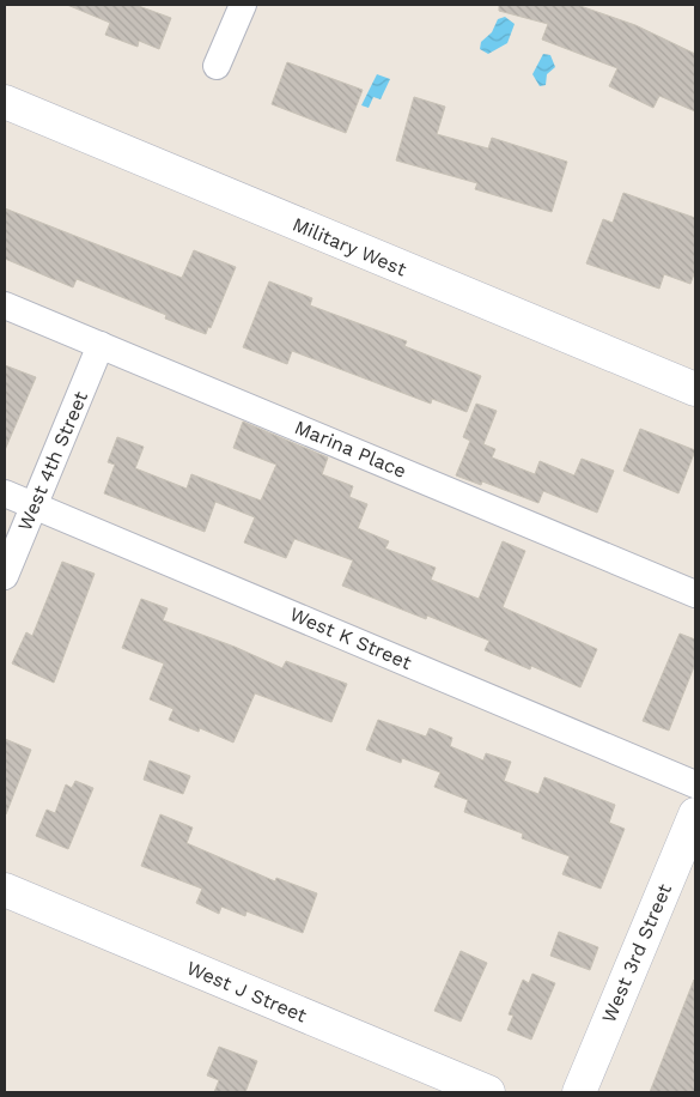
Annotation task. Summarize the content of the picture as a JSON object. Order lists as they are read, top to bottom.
{
  "streets": {
    "street": [
      "Military West",
      "Marina Place",
      "West 4th Street",
      "West K Street",
      "West 3rd Street",
      "West J Street"
    ]
  },
  "crossings": [
    ["Marina Place", "West 4th Street"],
    ["West 4th Street", "West K Street"]
  ]
}
